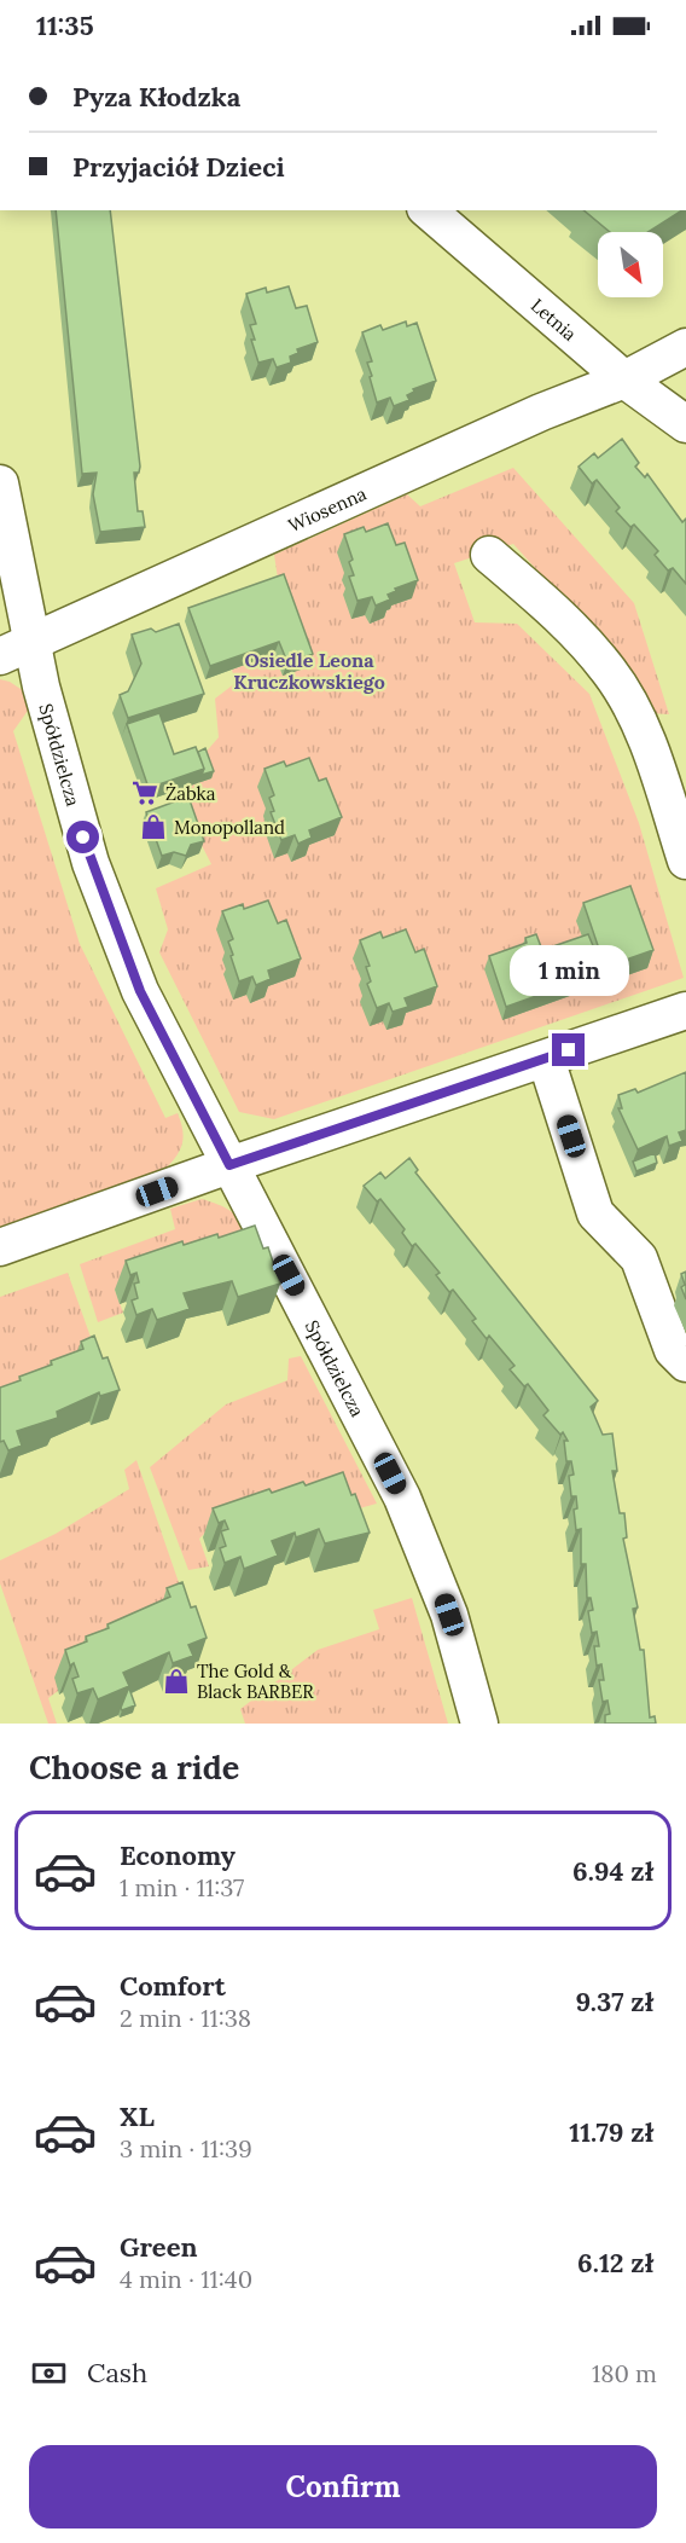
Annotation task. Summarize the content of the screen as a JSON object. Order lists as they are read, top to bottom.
{
  "streets": {
    "street": ["Letnia", "Wiosenna", "Spółdzielcza"]
  },
  "crossings": [
    ["Letnia", "Wiosenna"],
    ["Wiosenna", "Spółdzielcza"]
  ],
  "districts": ["Osiedle Leona Kruczkowskiego"],
  "places": {
    "supermarket": ["Żabka"],
    "shop": ["Monopolland", "The Gold & Black BARBER"]
  },
  "north": "bottom right",
  "page": {
    "status": "11:35",
    "banner": ["Pyza Kłodzka", "Przyjaciół Dzieci"],
    "bubble": "1 min",
    "heading": "Choose a ride",
    "list": [
      {
        "name": "Economy",
        "note": "1 min · 11:37",
        "value": "6.94 zł"
      },
      {
        "name": "Comfort",
        "note": "2 min · 11:38",
        "value": "9.37 zł"
      },
      {
        "name": "XL",
        "note": "3 min · 11:39",
        "value": "11.79 zł"
      },
      {
        "name": "Green",
        "note": "4 min · 11:40",
        "value": "6.12 zł"
      }
    ],
    "pay": ["Cash", "180 m"],
    "buttons": "Confirm"
  }
}
